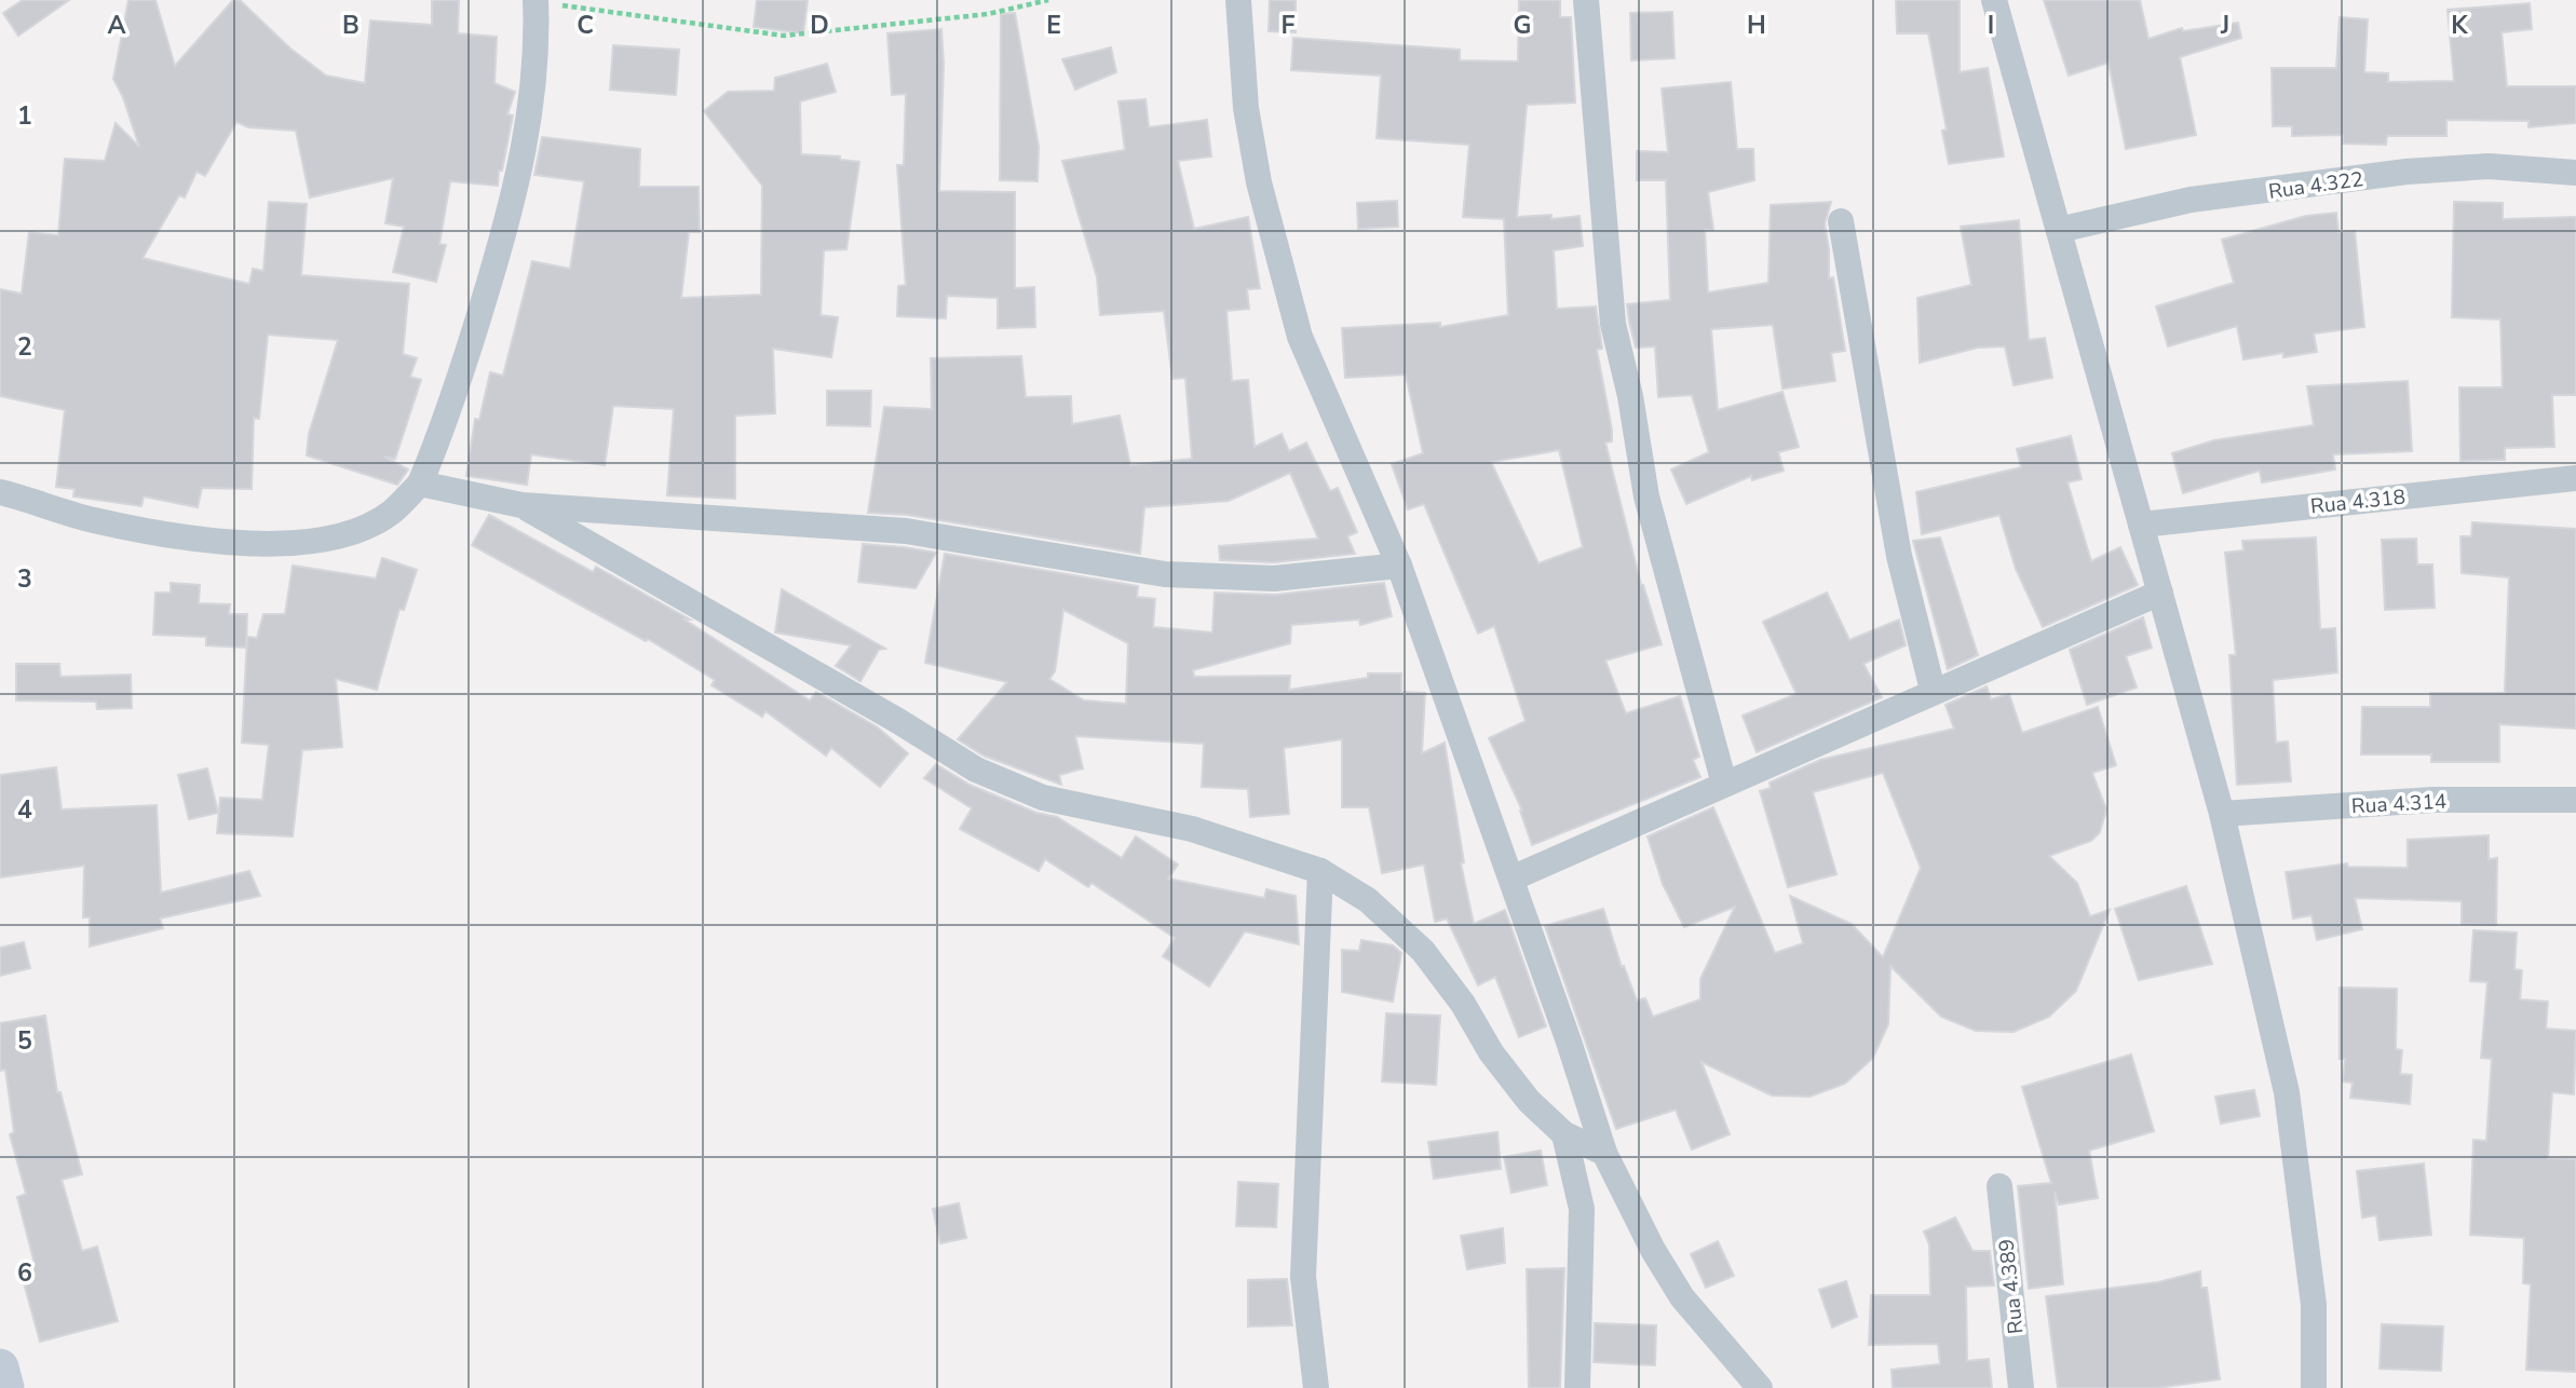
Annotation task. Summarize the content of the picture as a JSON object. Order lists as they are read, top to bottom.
{
  "streets": {
    "street": [
      "Rua 4.322",
      "Rua 4.318",
      "Rua 4.314",
      "Rua 4.389"
    ]
  },
  "grid": {
    "columns": [
      "A",
      "B",
      "C",
      "D",
      "E",
      "F",
      "G",
      "H",
      "I",
      "J",
      "K"
    ],
    "rows": [
      "1",
      "2",
      "3",
      "4",
      "5",
      "6"
    ]
  }
}
